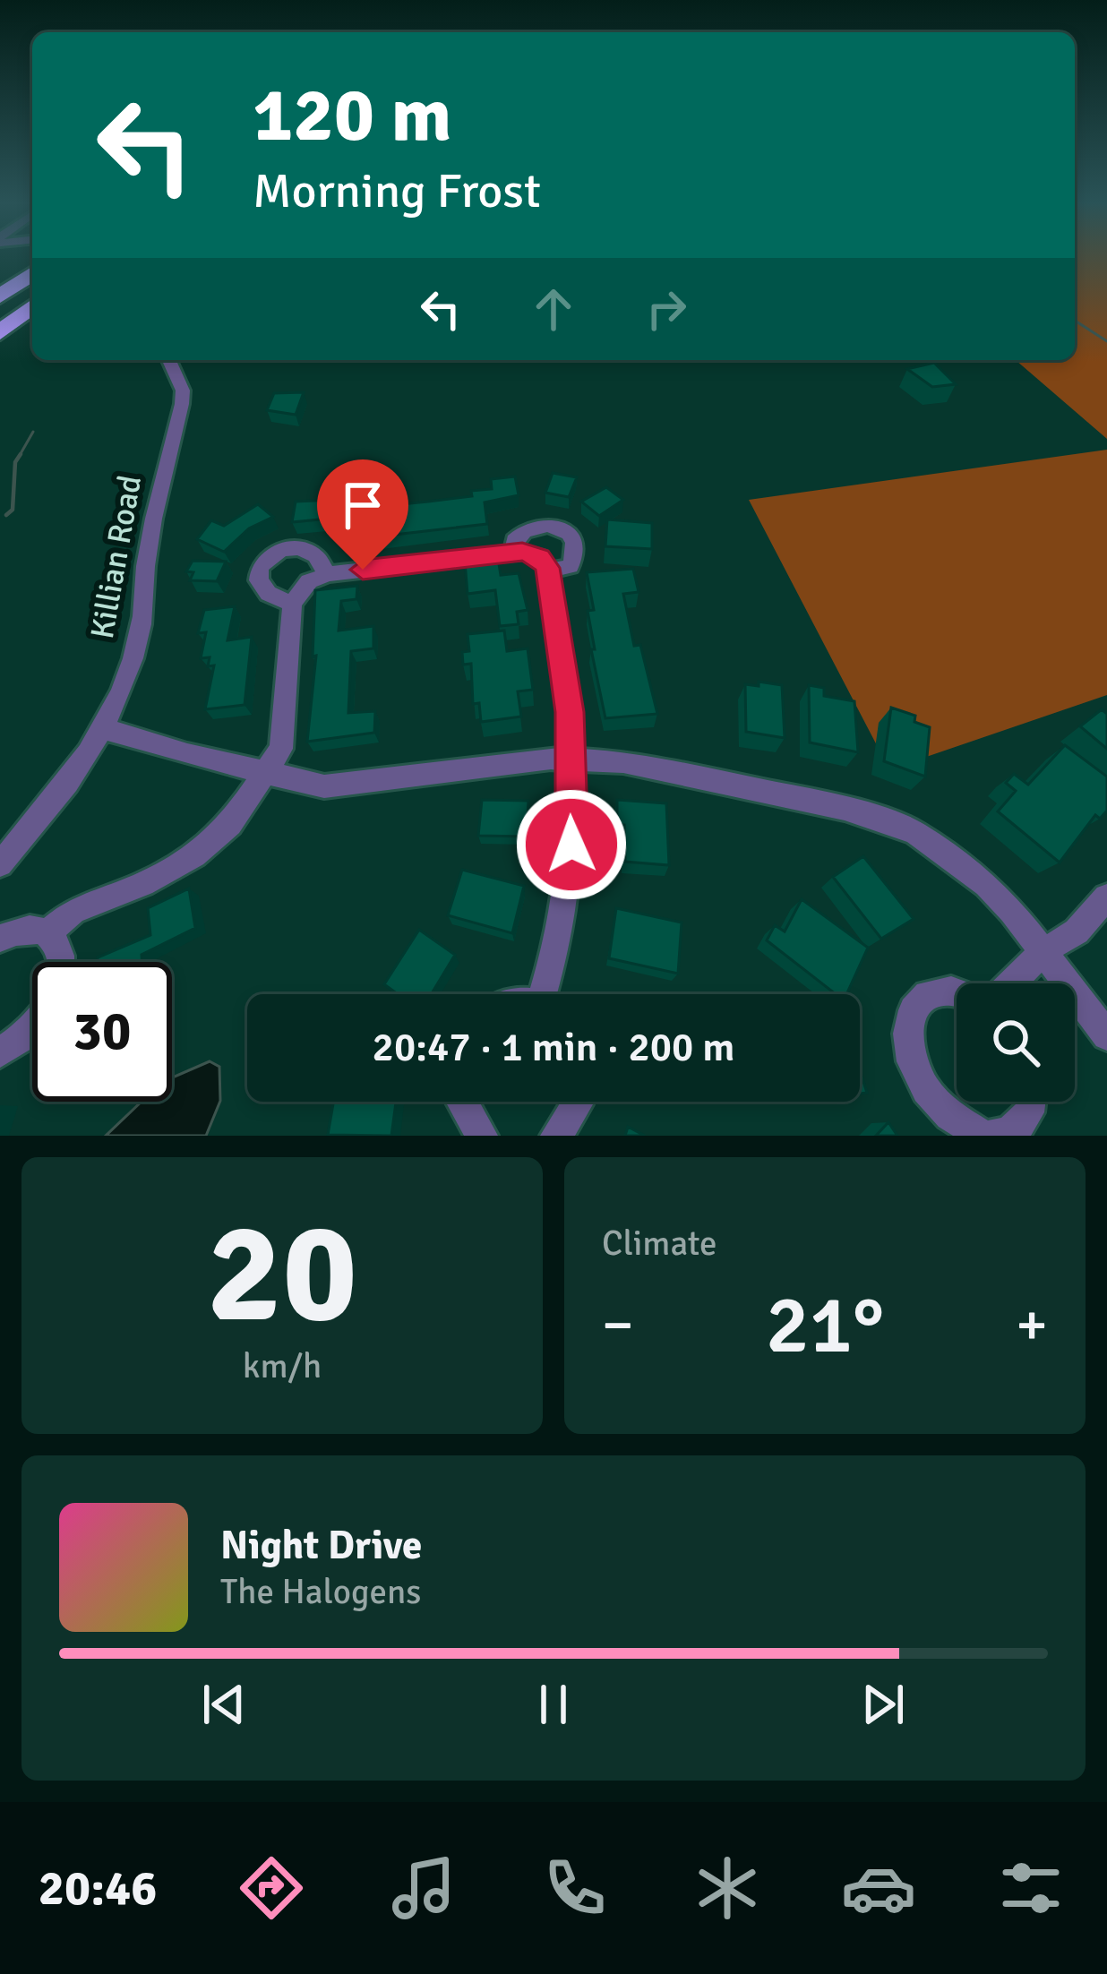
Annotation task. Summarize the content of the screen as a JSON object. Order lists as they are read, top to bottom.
{
  "streets": {
    "street": ["Killian Road"]
  },
  "page": {
    "turn": ["120 m", "Morning Frost"],
    "limit": "30",
    "trip": "20:47 · 1 min · 200 m",
    "tile": [
      ["20", "km/h"],
      "Climate"
    ],
    "heat": ["−", "21°", "+"],
    "song": ["Night Drive", "The Halogens"],
    "tabs": "20:46"
  }
}
